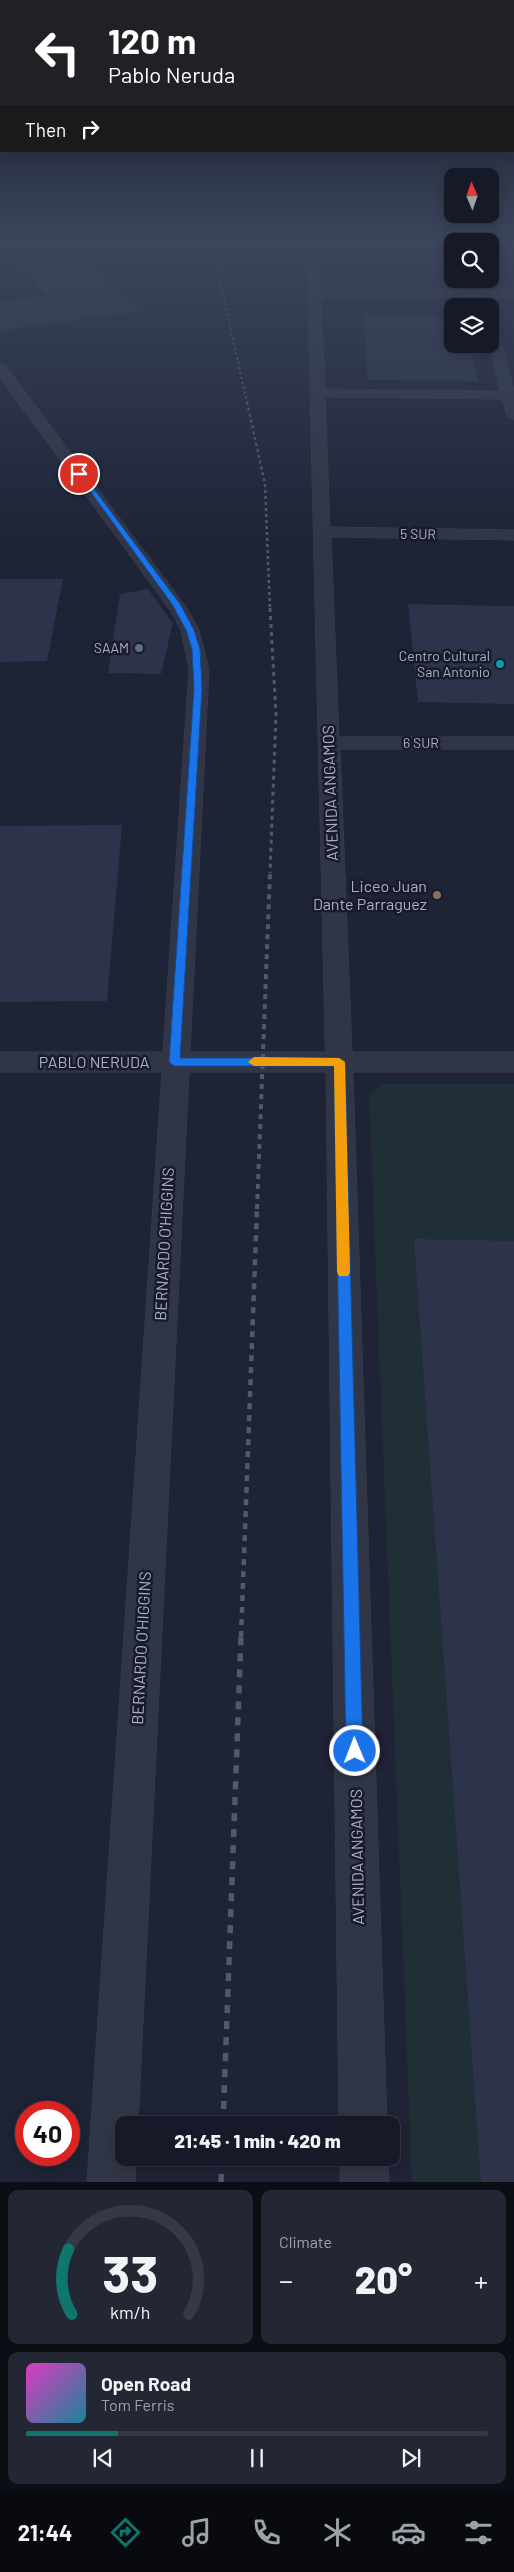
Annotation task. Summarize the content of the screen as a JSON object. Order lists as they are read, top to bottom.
{
  "streets": {
    "street": [
      "5 SUR",
      "6 SUR",
      "AVENIDA ANGAMOS",
      "PABLO NERUDA",
      "BERNARDO O'HIGGINS"
    ]
  },
  "crossings": [
    ["5 SUR", "AVENIDA ANGAMOS"],
    ["6 SUR", "AVENIDA ANGAMOS"],
    ["AVENIDA ANGAMOS", "PABLO NERUDA"],
    ["PABLO NERUDA", "BERNARDO O'HIGGINS"]
  ],
  "places": ["SAAM", "Centro Cultural San Antonio", "Liceo Juan Dante Parraguez"],
  "north": "top",
  "page": {
    "turn": ["120 m", "Pablo Neruda"],
    "then": "Then",
    "limit": "40",
    "trip": "21:45 · 1 min · 420 m",
    "tile": "Climate",
    "heat": ["−", "20°", "+"],
    "song": ["Open Road", "Tom Ferris"],
    "tabs": "21:44",
    "gauge": ["33", "km/h"]
  }
}
